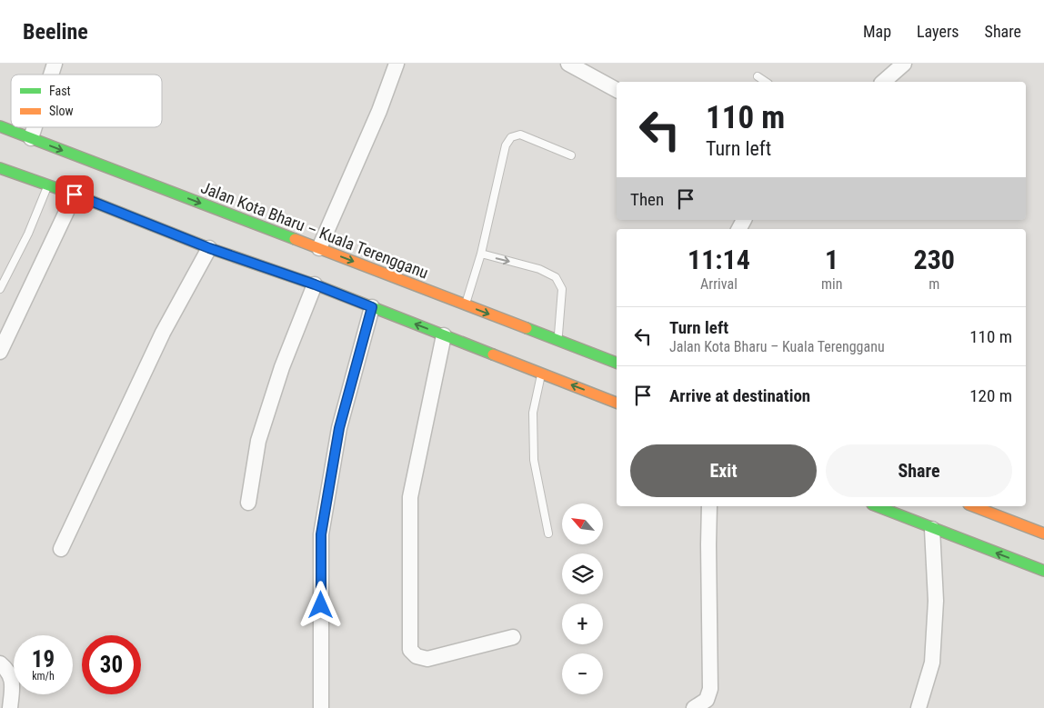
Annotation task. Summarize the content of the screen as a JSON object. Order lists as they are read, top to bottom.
{
  "streets": {
    "highway": ["Jalan Kota Bharu – Kuala Terengganu"]
  },
  "legend": ["Fast", "Slow"],
  "north": "top left",
  "page": {
    "header": "Beeline",
    "nav": ["Map", "Layers", "Share"],
    "turn": ["110 m", "Turn left"],
    "then": "Then",
    "eta": [
      "11:14",
      "Arrival",
      "1",
      "min",
      "230",
      "m"
    ],
    "list": [
      {
        "name": "Turn left",
        "note": "Jalan Kota Bharu – Kuala Terengganu",
        "value": "110 m"
      },
      {
        "name": "Arrive at destination",
        "value": "120 m"
      }
    ],
    "buttons": ["Exit", "Share"],
    "map_buttons": ["+", "−"],
    "speed": "19 km/h",
    "limit": "30"
  }
}
